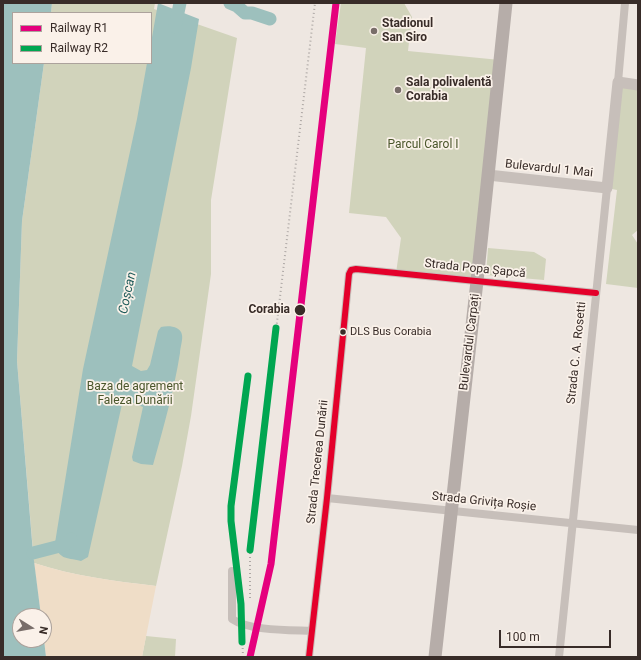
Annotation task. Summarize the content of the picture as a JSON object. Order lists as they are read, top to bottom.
{
  "streets": {
    "main road": ["Bulevardul Carpați"],
    "street": [
      "Bulevardul 1 Mai",
      "Strada Popa Șapcă",
      "Strada C. A. Rosetti",
      "Strada Trecerea Dunării",
      "Strada Grivița Roșie"
    ]
  },
  "crossings": [
    ["Bulevardul 1 Mai", "Bulevardul Carpați"],
    ["Bulevardul 1 Mai", "Strada C. A. Rosetti"],
    ["Strada Popa Șapcă", "Bulevardul Carpați"],
    ["Strada Popa Șapcă", "Strada C. A. Rosetti"],
    ["Strada Popa Șapcă", "Strada Trecerea Dunării"],
    ["Bulevardul Carpați", "Strada Grivița Roșie"],
    ["Strada C. A. Rosetti", "Strada Grivița Roșie"],
    ["Strada Trecerea Dunării", "Strada Grivița Roșie"]
  ],
  "water": ["Coșcan"],
  "parks": ["Parcul Carol I", "Baza de agrement Faleza Dunării"],
  "places": [
    "Stadionul San Siro",
    "Sala polivalentă Corabia",
    "Corabia",
    "DLS Bus Corabia"
  ],
  "lines": ["rail line R1", "rail line R2"],
  "legend": ["Railway R1", "Railway R2"],
  "scale_bar": "100 m",
  "north": "right"
}
